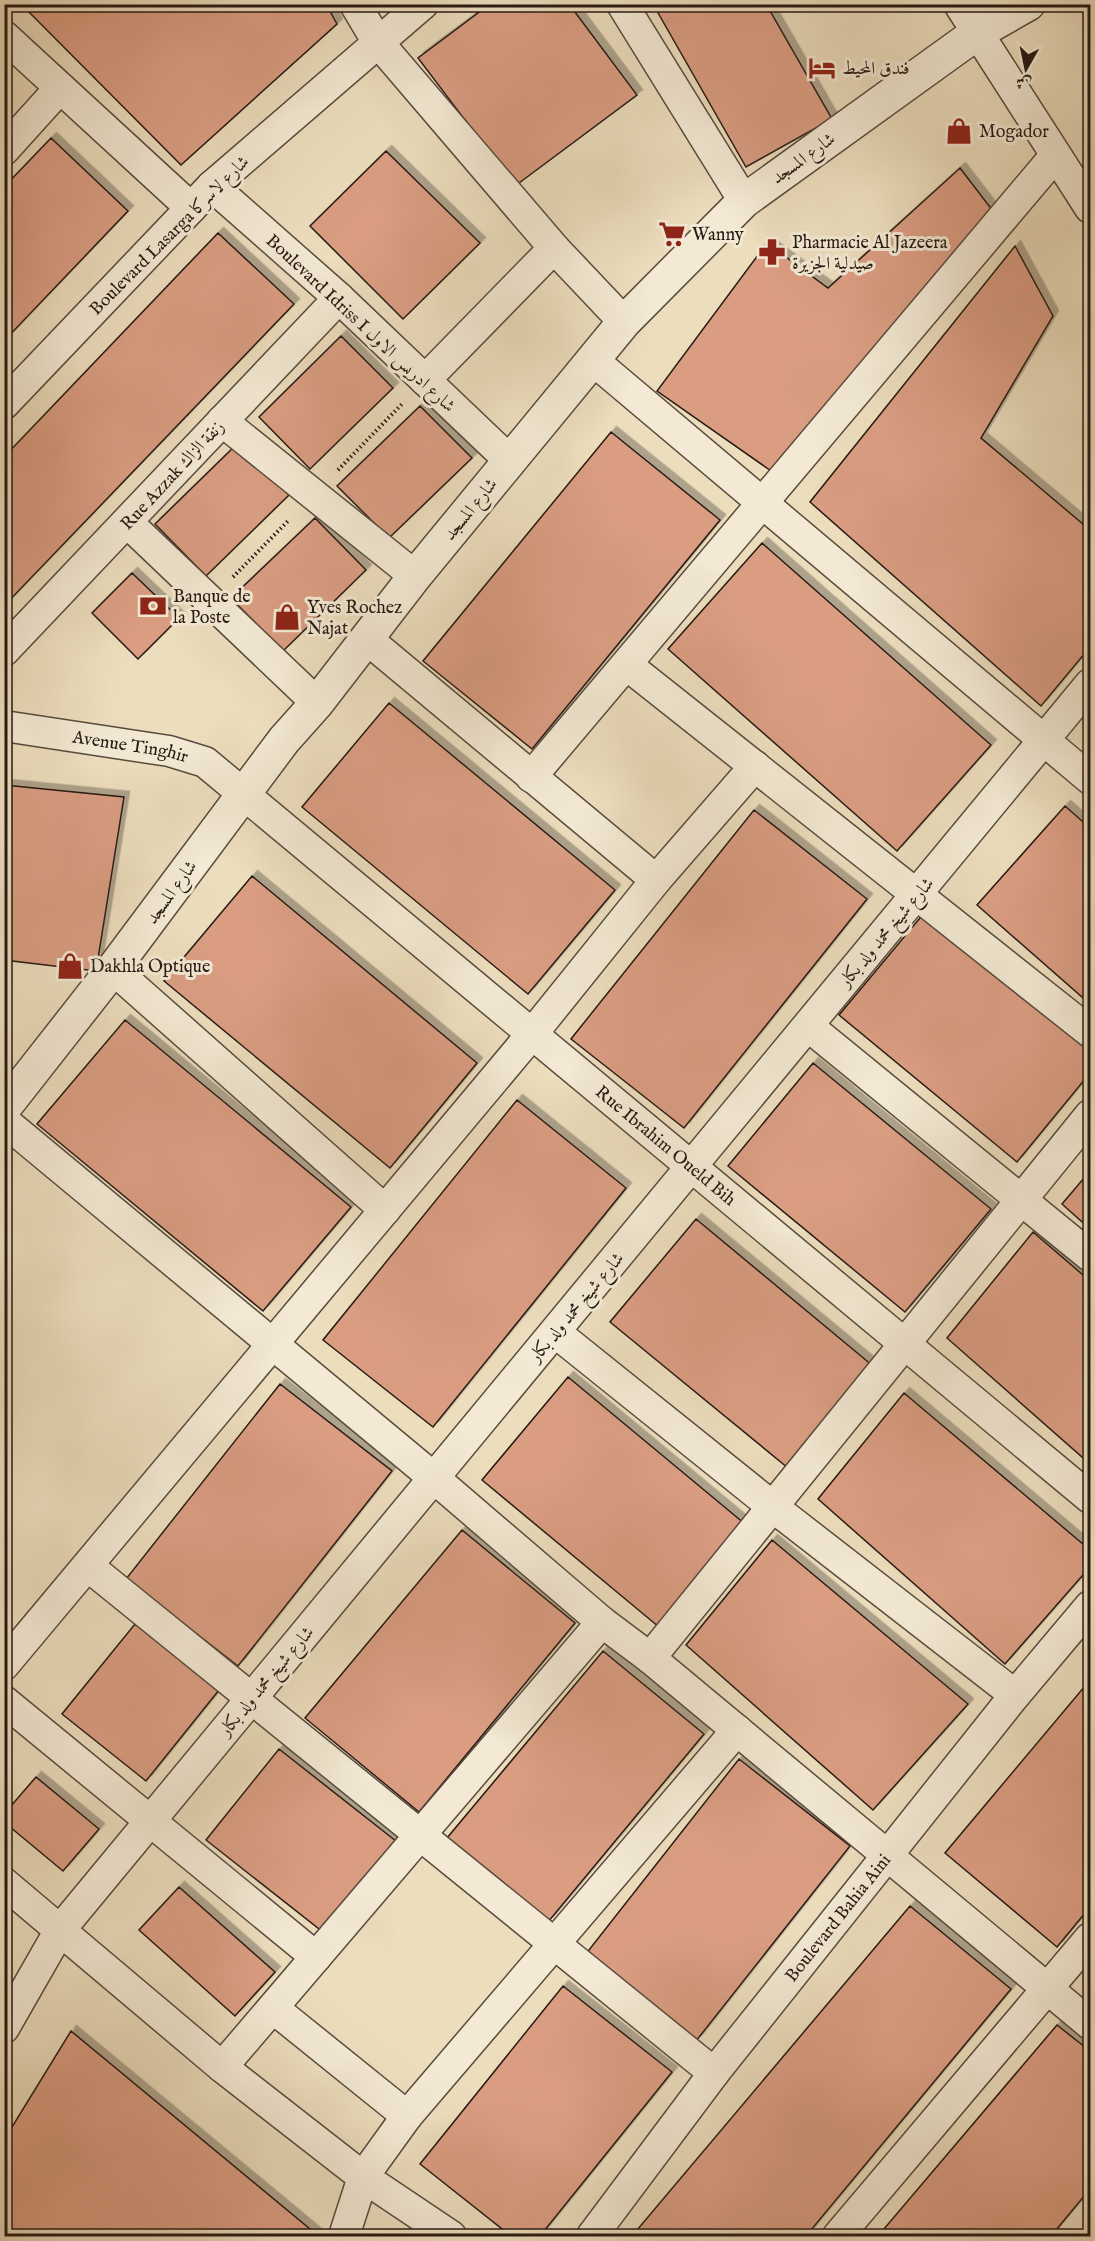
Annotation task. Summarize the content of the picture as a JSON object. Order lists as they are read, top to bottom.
{
  "streets": {
    "street": [
      "شارع المسجد",
      "Boulevard Lasarga شارع لاسركا",
      "Boulevard Idriss I شارع ادريس الاول",
      "Rue Azzak زنقة الزاك",
      "Avenue Tinghir",
      "شارع شيخ محمد ولد بكار",
      "Rue Ibrahim Oueld Bih",
      "Boulevard Bahia Aini"
    ]
  },
  "crossings": [
    ["شارع المسجد", "Boulevard Idriss I شارع ادريس الاول"],
    ["شارع المسجد", "Avenue Tinghir"],
    ["شارع المسجد", "Rue Ibrahim Oueld Bih"],
    ["Boulevard Lasarga شارع لاسركا", "Boulevard Idriss I شارع ادريس الاول"],
    ["Boulevard Idriss I شارع ادريس الاول", "Rue Azzak زنقة الزاك"],
    ["Avenue Tinghir", "Rue Ibrahim Oueld Bih"],
    ["شارع شيخ محمد ولد بكار", "Rue Ibrahim Oueld Bih"]
  ],
  "places": {
    "hotel": ["فندق المحيط"],
    "shop": ["Mogador", "Yves Rochez Najat", "Dakhla Optique"],
    "supermarket": ["Wanny"],
    "pharmacy": ["Pharmacie Al Jazeera صيدلية الجزيرة"],
    "bank": ["Banque de la Poste"]
  },
  "north": "bottom"
}
